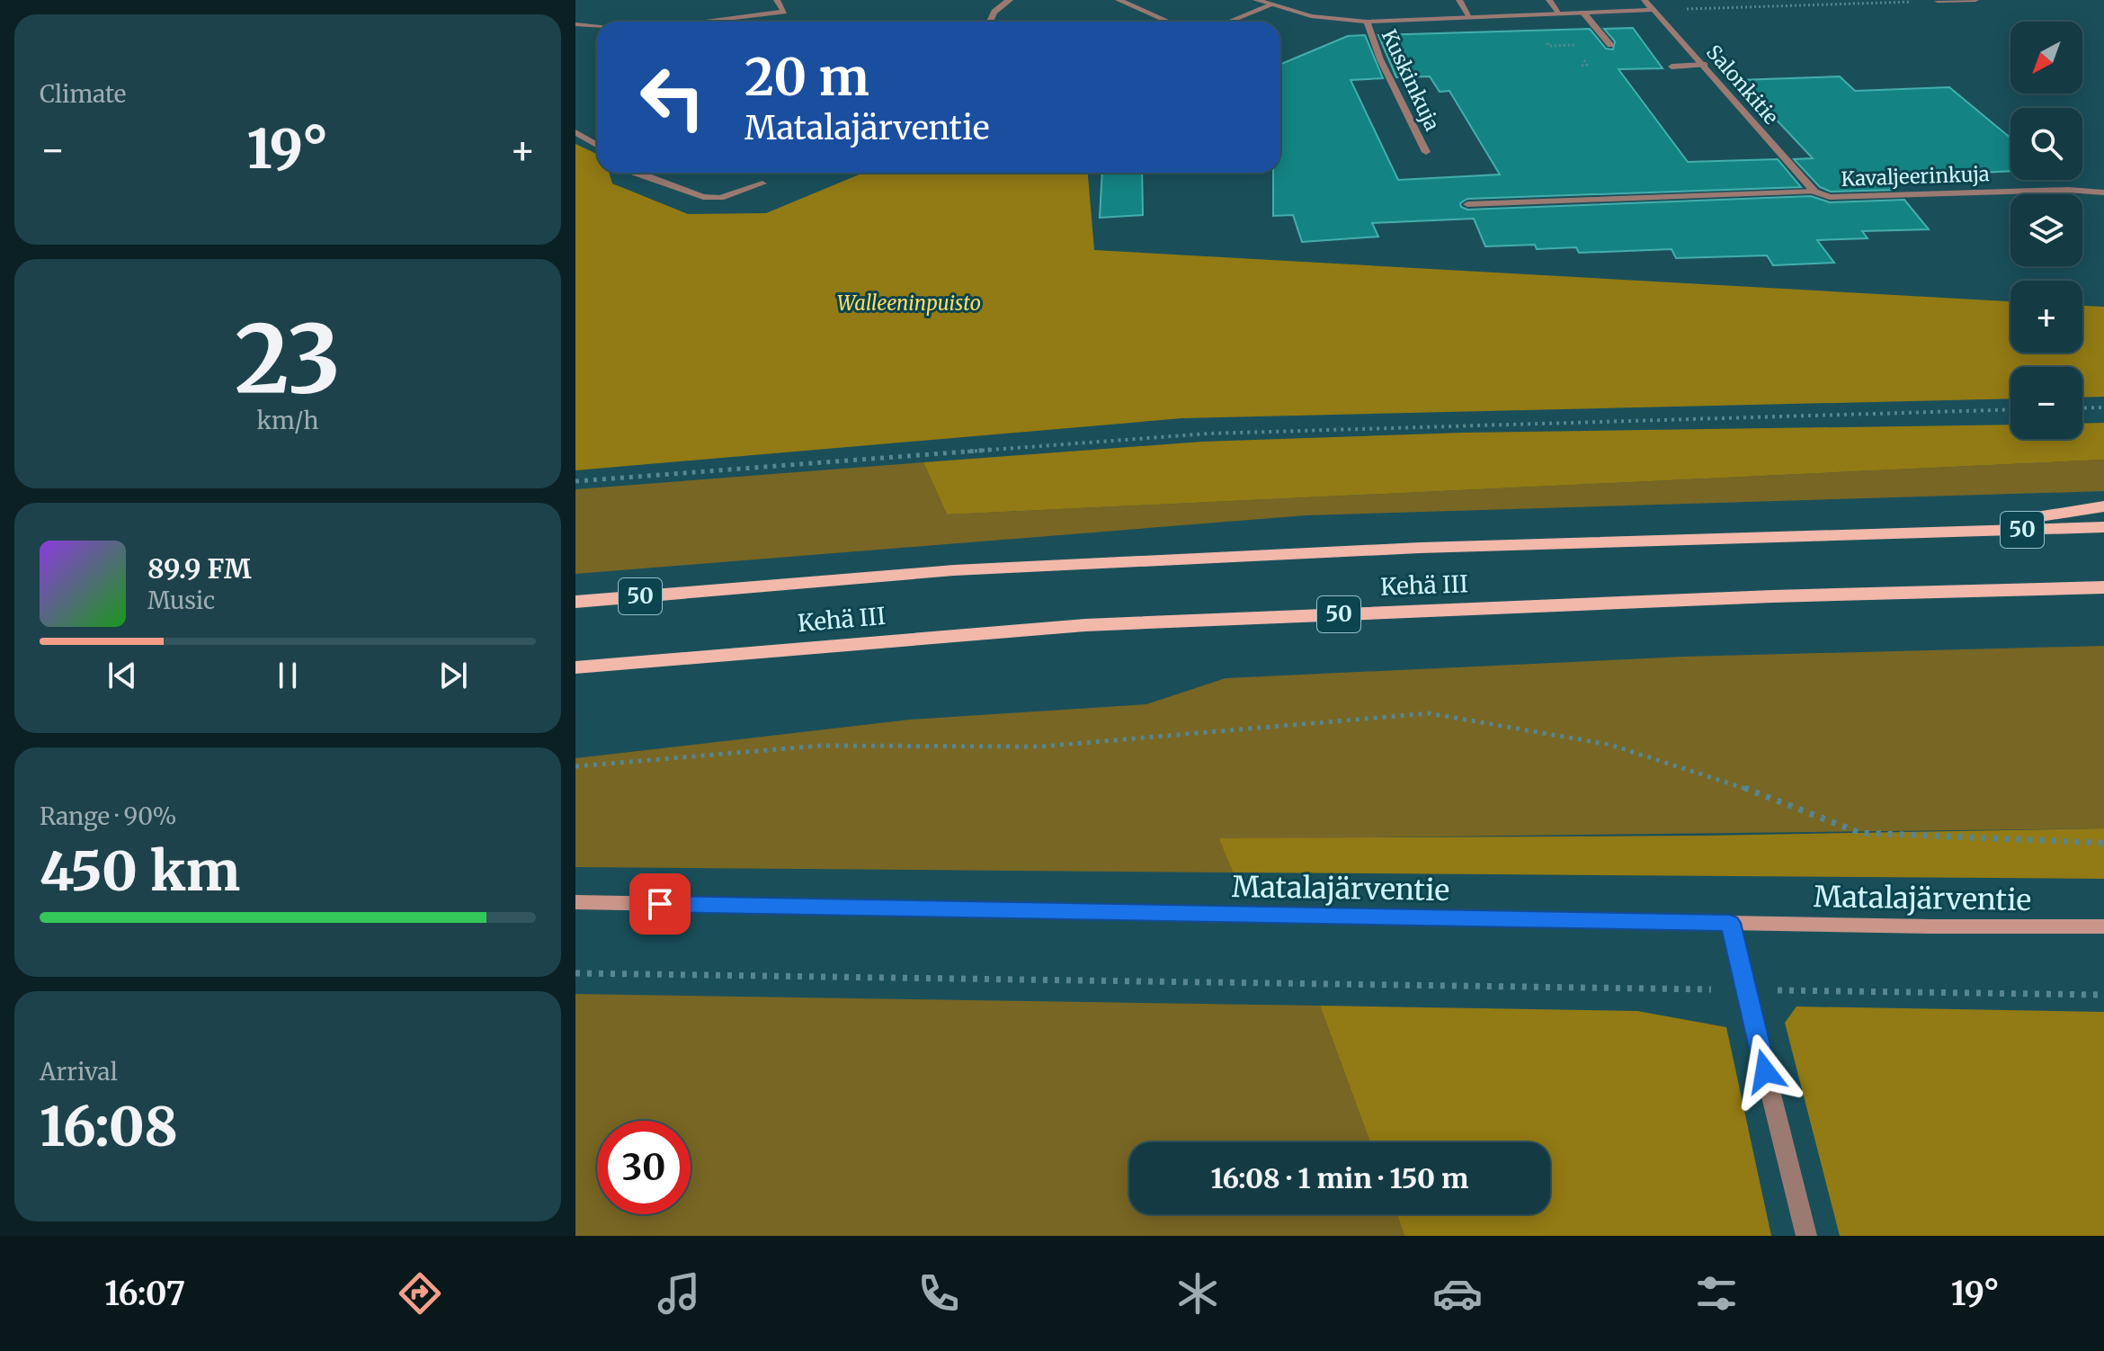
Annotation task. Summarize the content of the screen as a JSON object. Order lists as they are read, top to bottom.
{
  "streets": {
    "highway": ["50", "Kehä III"],
    "main road": ["Matalajärventie"],
    "street": ["Kuskinkuja", "Salonkitie", "Kavaljeerinkuja"]
  },
  "crossings": [
    ["Salonkitie", "Kavaljeerinkuja"]
  ],
  "parks": ["Walleeninpuisto"],
  "north": "bottom left",
  "page": {
    "tile": [
      "Climate",
      ["23", "km/h"],
      ["Range · 90%", "450 km"],
      ["Arrival", "16:08"]
    ],
    "map_buttons": ["+", "−"],
    "turn": ["20 m", "Matalajärventie"],
    "heat": ["−", "19°", "+"],
    "song": ["89.9 FM", "Music"],
    "limit": "30",
    "trip": "16:08 · 1 min · 150 m",
    "tabs": ["16:07", "19°"]
  }
}
